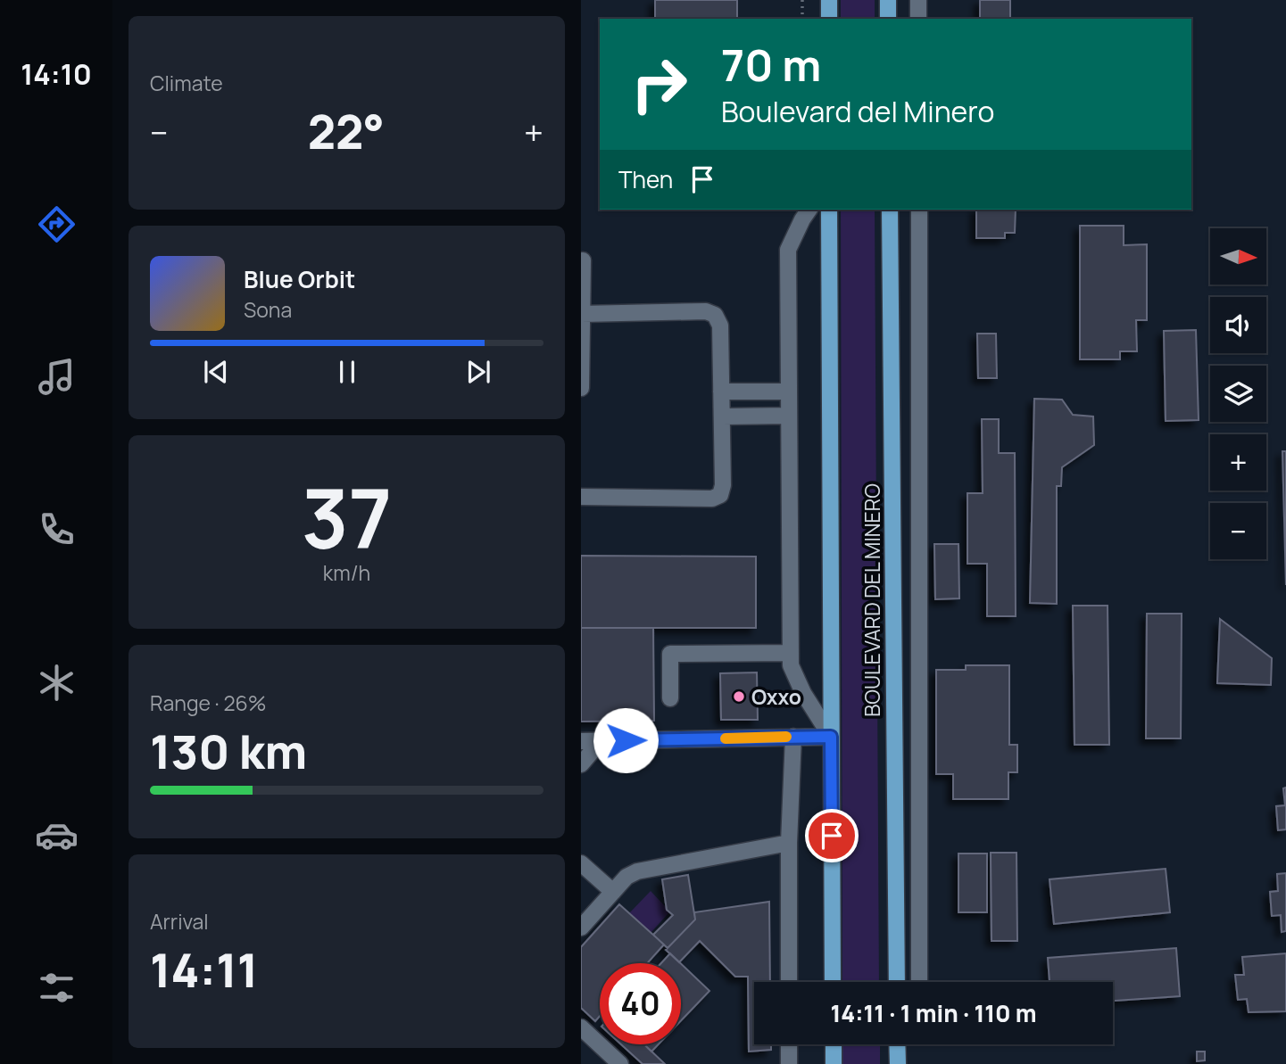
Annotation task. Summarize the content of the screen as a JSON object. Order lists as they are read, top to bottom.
{
  "streets": {
    "main road": ["BOULEVARD DEL MINERO"]
  },
  "places": ["Oxxo"],
  "north": "right",
  "page": {
    "tabs": "14:10",
    "tile": [
      "Climate",
      ["37", "km/h"],
      ["Range · 26%", "130 km"],
      ["Arrival", "14:11"]
    ],
    "turn": ["70 m", "Boulevard del Minero"],
    "heat": ["−", "22°", "+"],
    "then": "Then",
    "map_buttons": ["+", "−"],
    "song": ["Blue Orbit", "Sona"],
    "limit": "40",
    "trip": "14:11 · 1 min · 110 m"
  }
}
